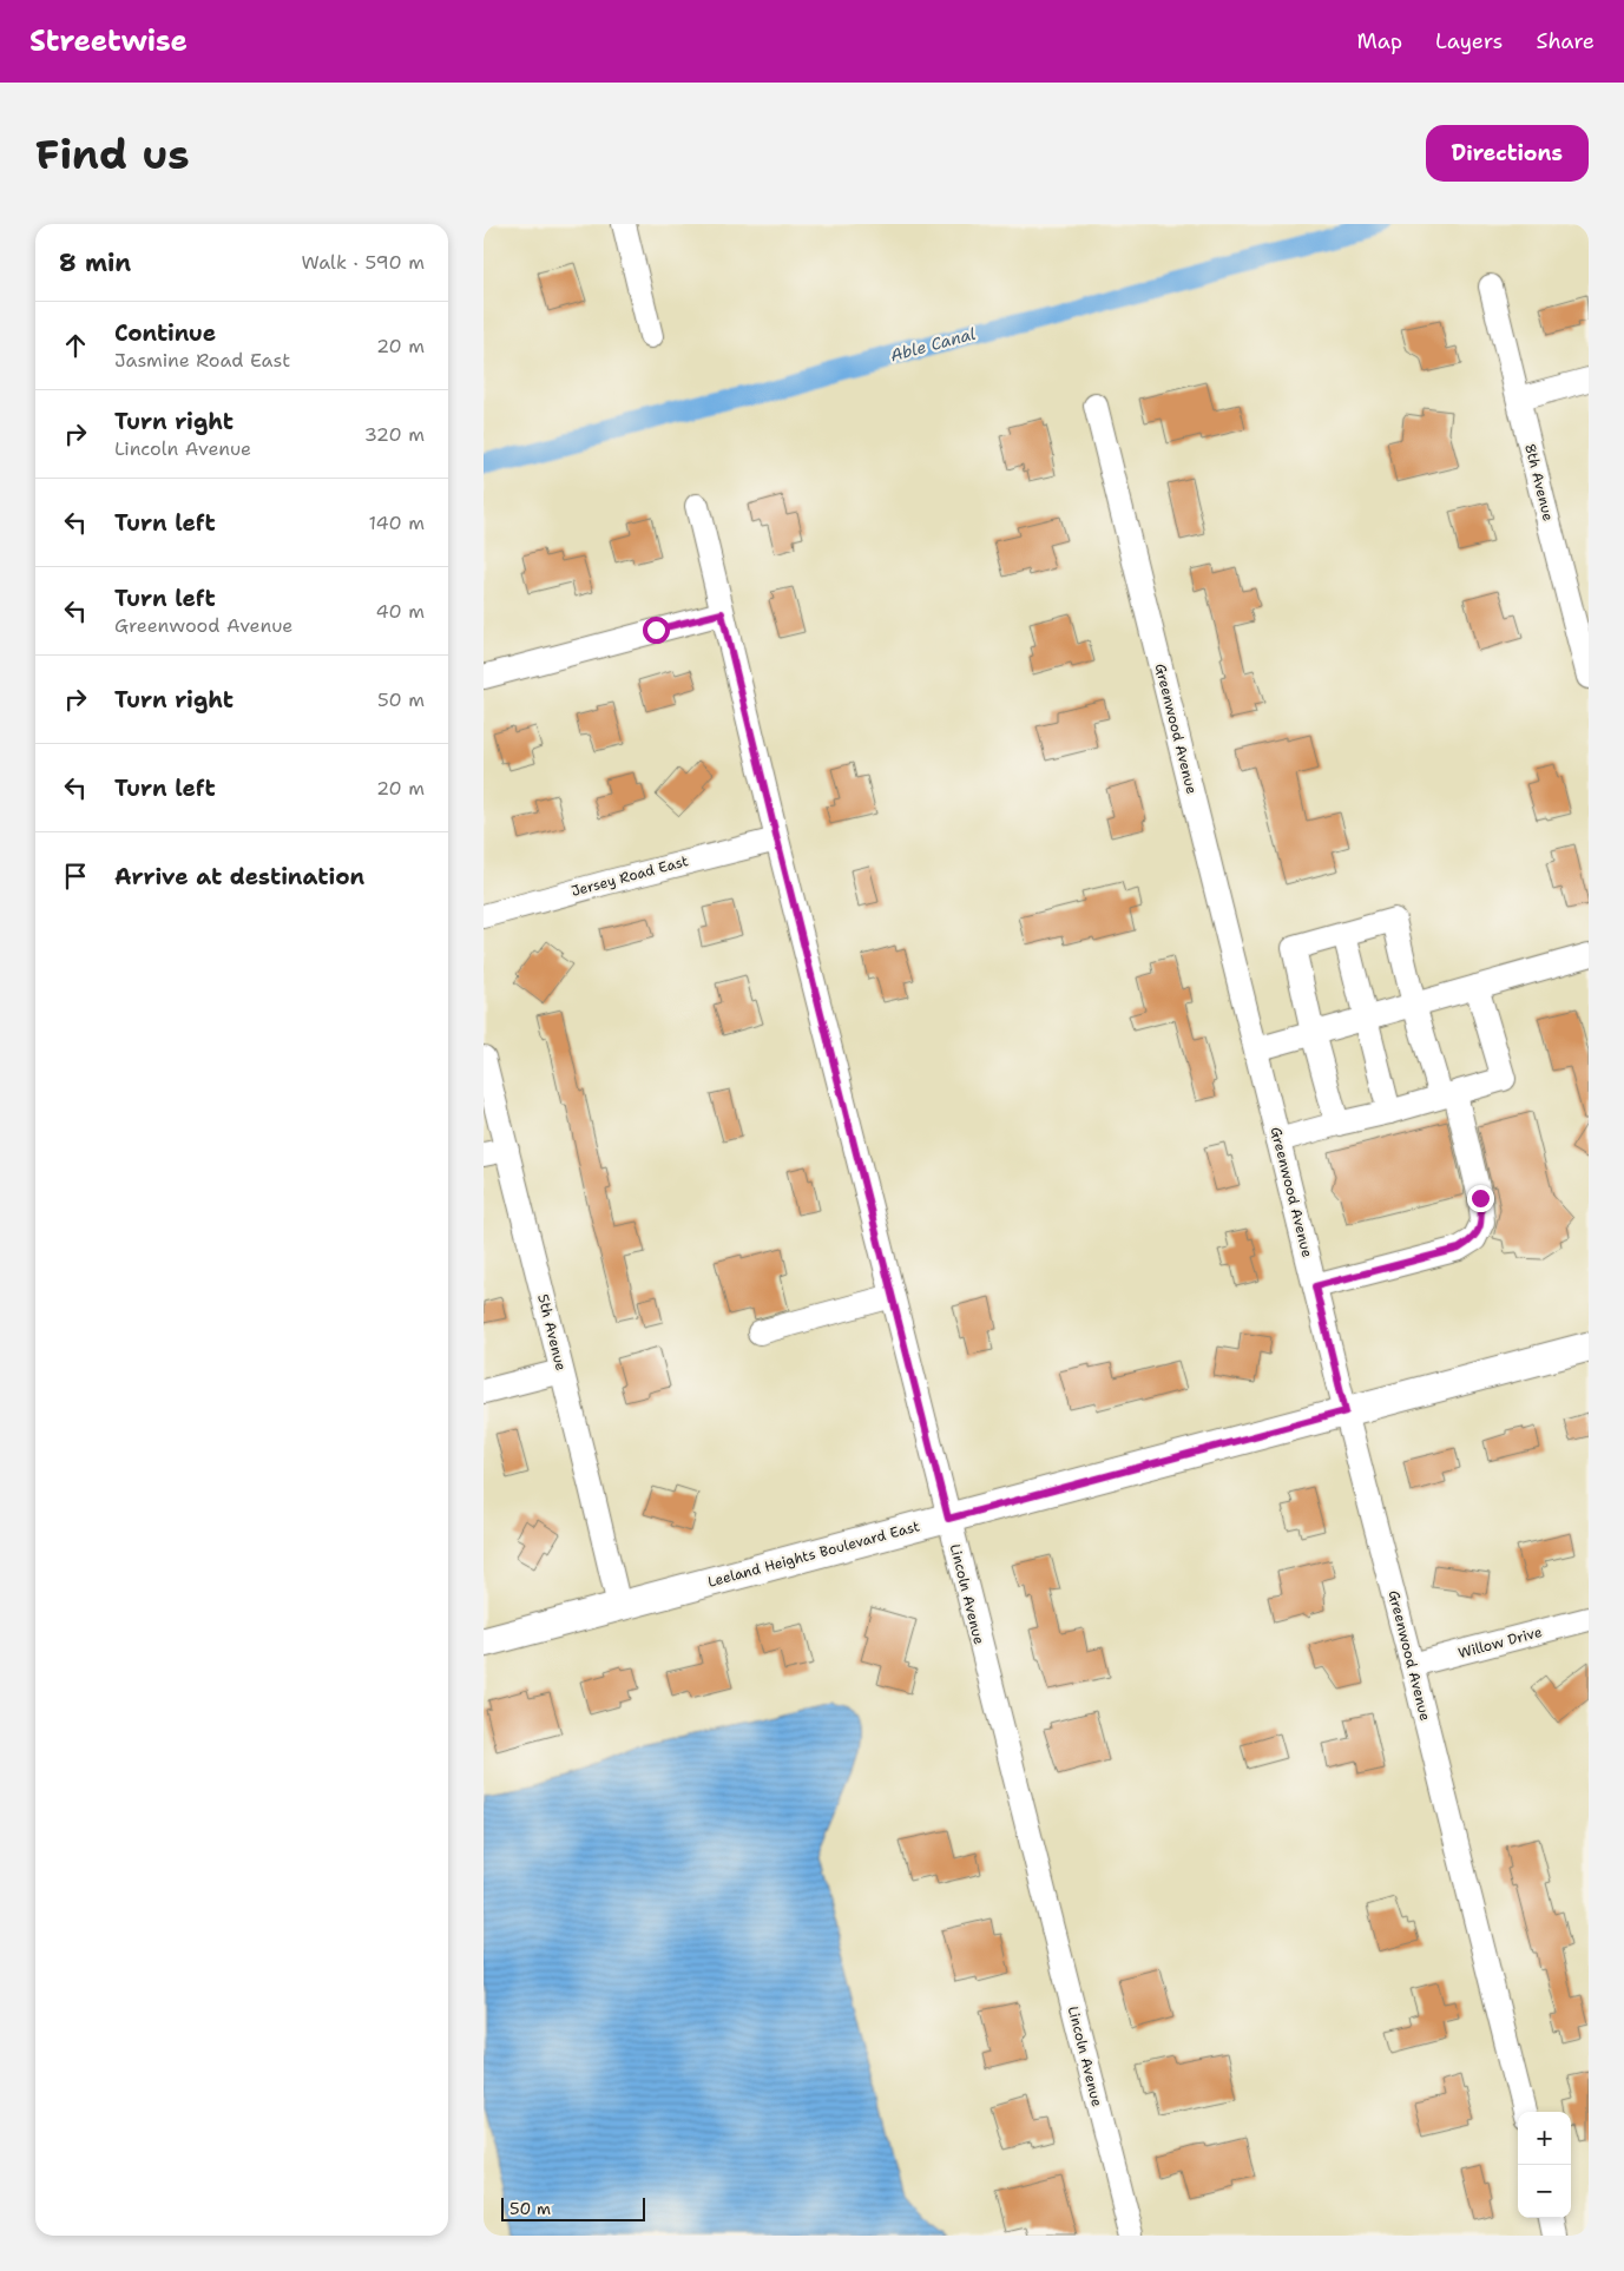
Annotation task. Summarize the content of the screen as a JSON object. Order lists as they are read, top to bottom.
{
  "streets": {
    "main road": ["Leeland Heights Boulevard East"],
    "street": [
      "8th Avenue",
      "Greenwood Avenue",
      "Jersey Road East",
      "5th Avenue",
      "Lincoln Avenue",
      "Willow Drive"
    ]
  },
  "crossings": [
    ["Greenwood Avenue", "Leeland Heights Boulevard East"],
    ["Greenwood Avenue", "Willow Drive"],
    ["Jersey Road East", "Lincoln Avenue"],
    ["5th Avenue", "Leeland Heights Boulevard East"],
    ["Leeland Heights Boulevard East", "Lincoln Avenue"]
  ],
  "water": ["Able Canal"],
  "scale_bar": "50 m",
  "page": {
    "header": "Streetwise",
    "nav": ["Map", "Layers", "Share"],
    "buttons": "Directions",
    "title": "Find us",
    "heading": ["8 min", "Walk · 590 m"],
    "list": [
      ["Continue", "Jasmine Road East", "20 m"],
      ["Turn right", "Lincoln Avenue", "320 m"],
      ["Turn left", "140 m"],
      ["Turn left", "Greenwood Avenue", "40 m"],
      ["Turn right", "50 m"],
      ["Turn left", "20 m"],
      "Arrive at destination"
    ],
    "map_buttons": ["+", "−"],
    "scale": "50 m"
  }
}
